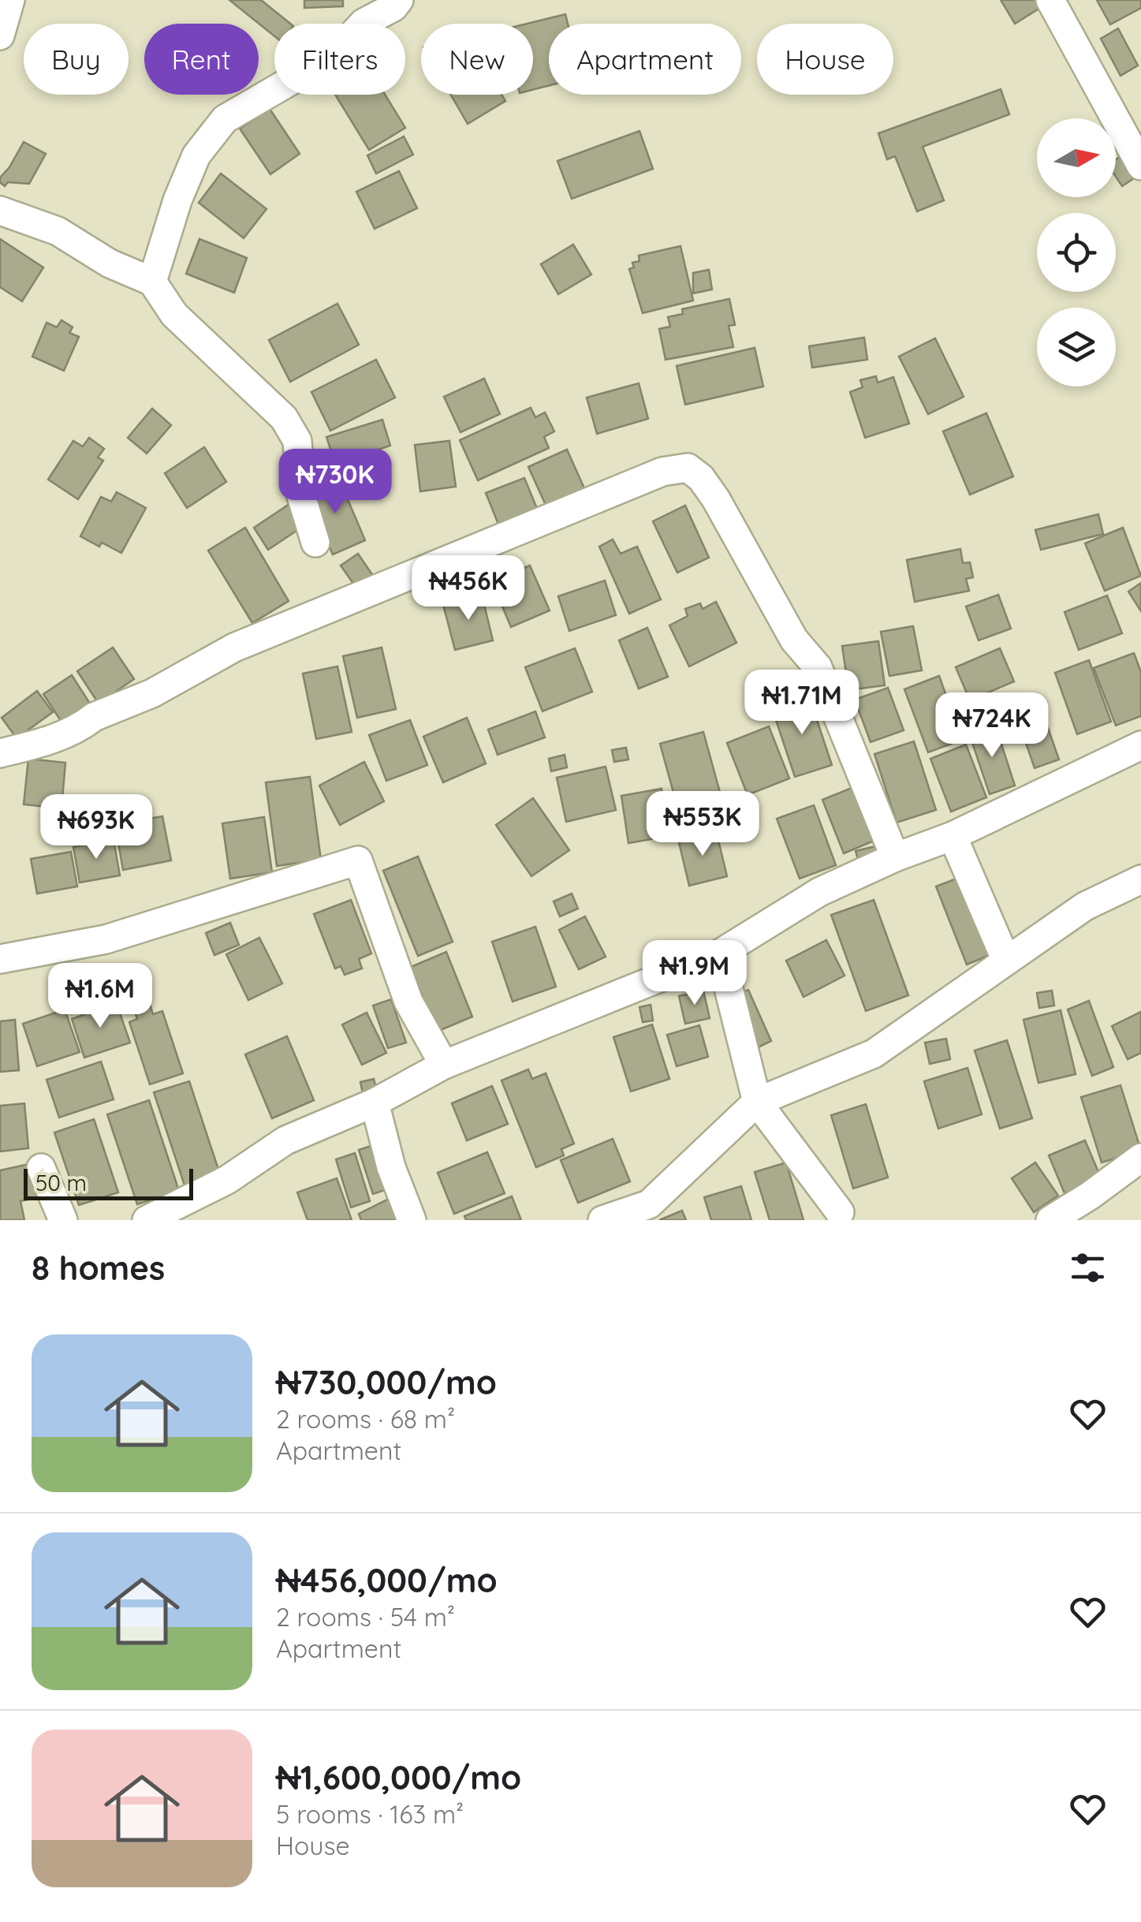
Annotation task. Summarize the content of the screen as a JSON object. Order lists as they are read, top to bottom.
{
  "scale_bar": "50 m",
  "north": "right",
  "page": {
    "chip": [
      "Buy",
      "Rent",
      "Filters",
      "New",
      "Apartment",
      "House"
    ],
    "price": [
      "₦730K",
      "₦456K",
      "₦1.71M",
      "₦724K",
      "₦553K",
      "₦693K",
      "₦1.9M",
      "₦1.6M"
    ],
    "scale": "50 m",
    "heading": "8 homes",
    "list": [
      {
        "name": "₦730,000/mo",
        "note": "2 rooms · 68 m² · Apartment"
      },
      {
        "name": "₦456,000/mo",
        "note": "2 rooms · 54 m² · Apartment"
      },
      {
        "name": "₦1,600,000/mo",
        "note": "5 rooms · 163 m² · House"
      }
    ]
  }
}
